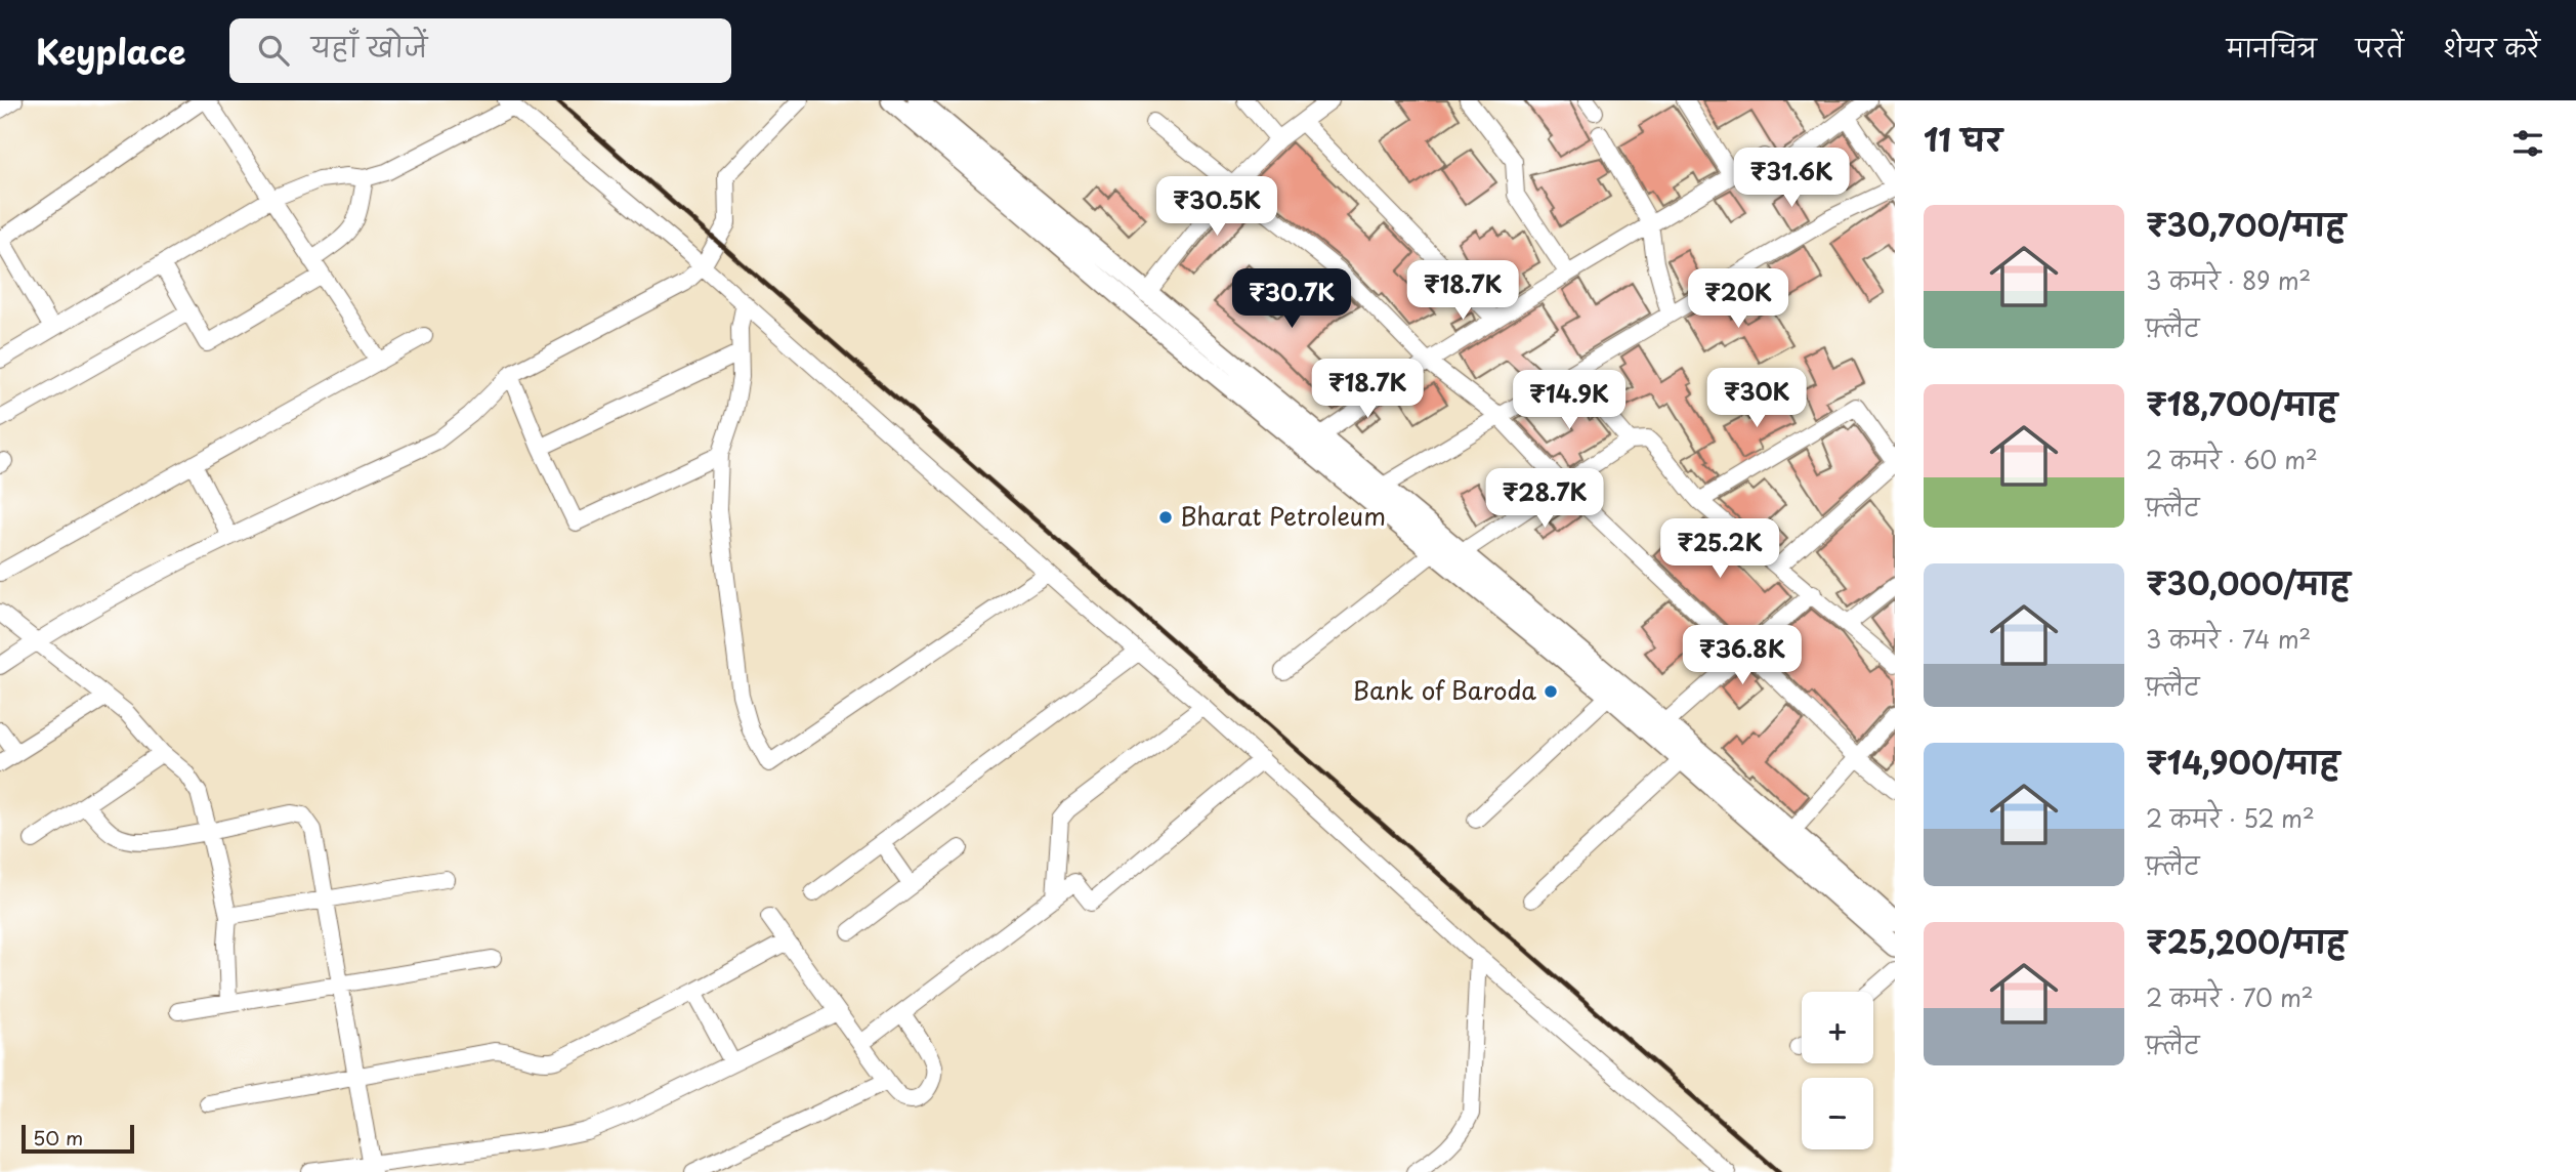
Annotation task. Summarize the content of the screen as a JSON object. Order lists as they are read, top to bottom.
{
  "places": ["Bharat Petroleum", "Bank of Baroda"],
  "scale_bar": "50 m",
  "page": {
    "header": "Keyplace",
    "search": "यहाँ खोजें",
    "nav": ["मानचित्र", "परतें", "शेयर करें"],
    "heading": "11 घर",
    "price": [
      "₹31.6K",
      "₹30.5K",
      "₹18.7K",
      "₹30.7K",
      "₹20K",
      "₹18.7K",
      "₹30K",
      "₹14.9K",
      "₹28.7K",
      "₹25.2K",
      "₹36.8K"
    ],
    "list": [
      {
        "name": "₹30,700/माह",
        "note": "3 कमरे · 89 m² · फ़्लैट"
      },
      {
        "name": "₹18,700/माह",
        "note": "2 कमरे · 60 m² · फ़्लैट"
      },
      {
        "name": "₹30,000/माह",
        "note": "3 कमरे · 74 m² · फ़्लैट"
      },
      {
        "name": "₹14,900/माह",
        "note": "2 कमरे · 52 m² · फ़्लैट"
      },
      {
        "name": "₹25,200/माह",
        "note": "2 कमरे · 70 m² · फ़्लैट"
      }
    ],
    "map_buttons": ["+", "−"],
    "scale": "50 m"
  }
}
